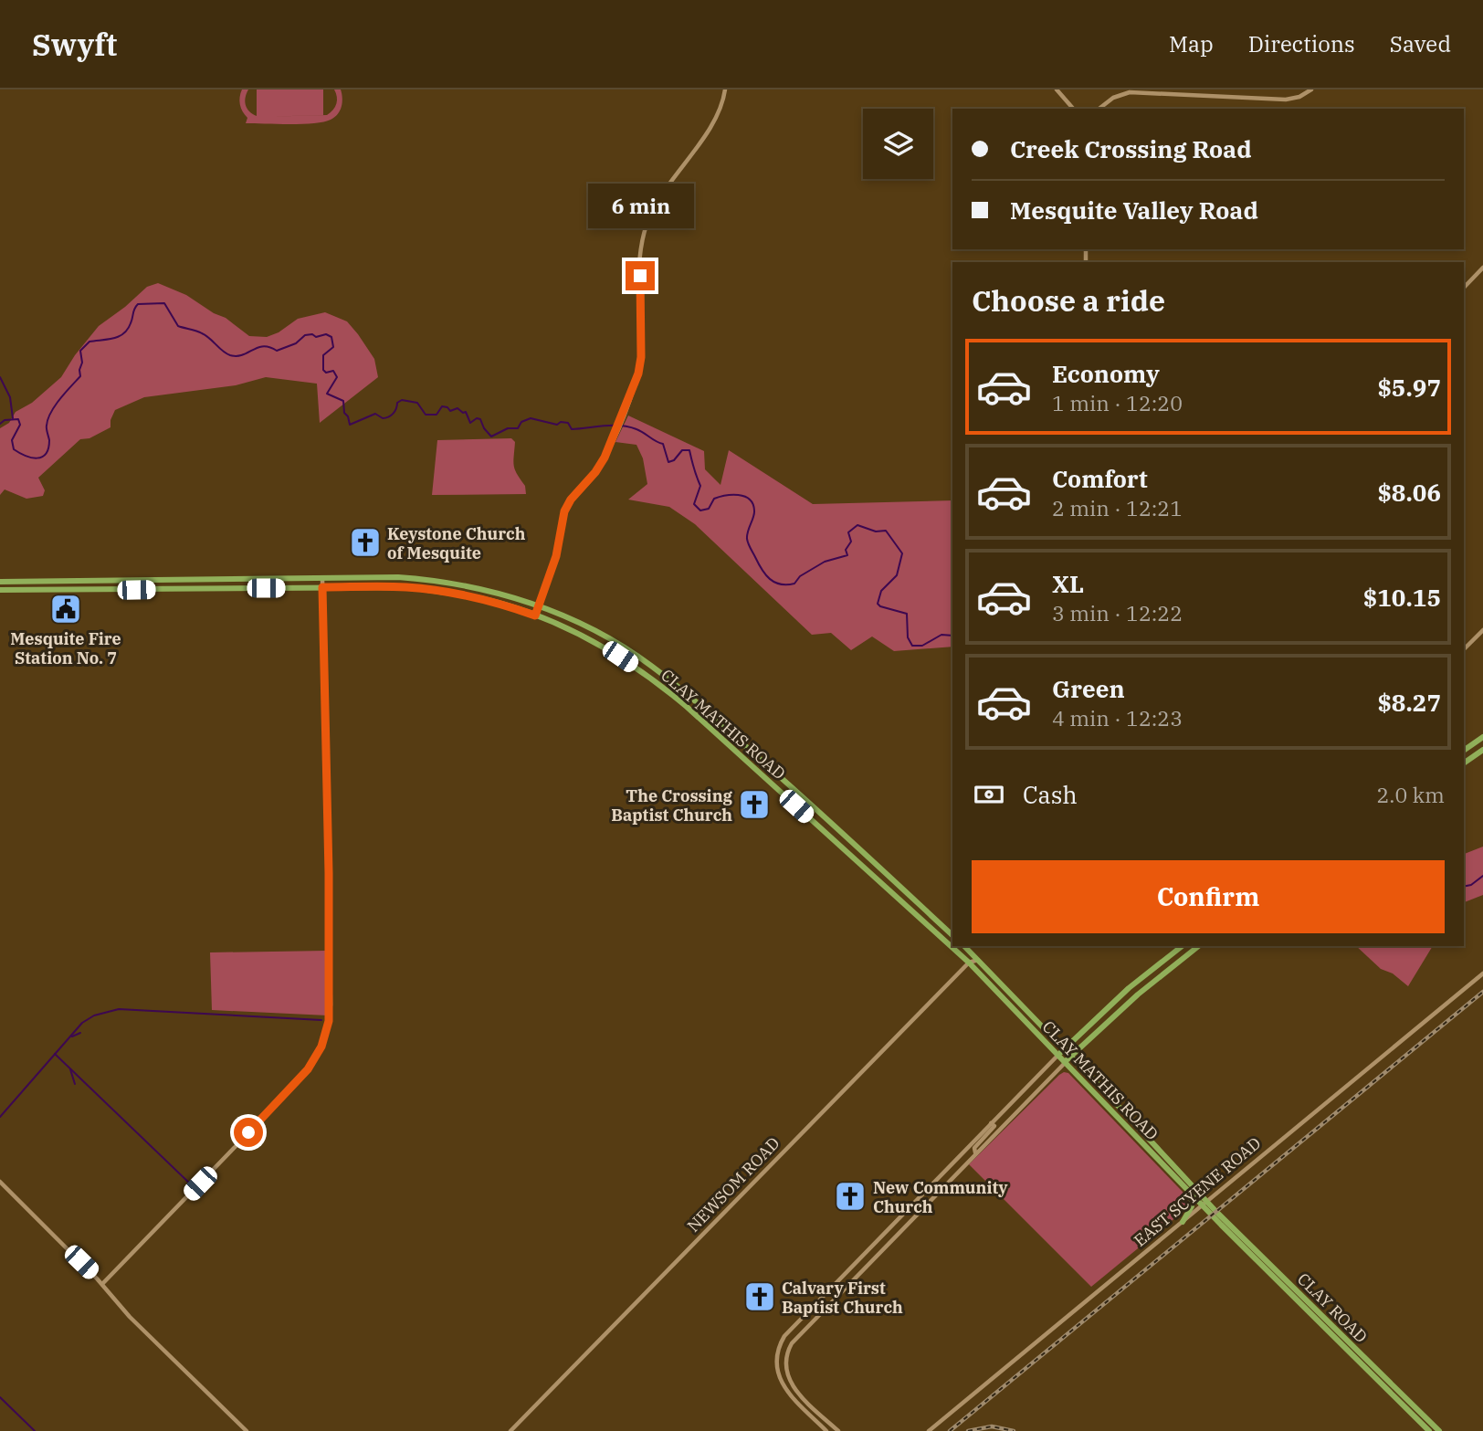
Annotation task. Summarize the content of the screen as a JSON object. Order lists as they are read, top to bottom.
{
  "streets": {
    "main road": ["CLAY MATHIS ROAD", "CLAY ROAD"],
    "street": ["NEWSOM ROAD", "EAST SCYENE ROAD"]
  },
  "crossings": [
    ["CLAY MATHIS ROAD", "NEWSOM ROAD"],
    ["CLAY MATHIS ROAD", "EAST SCYENE ROAD"],
    ["CLAY MATHIS ROAD", "CLAY ROAD"],
    ["EAST SCYENE ROAD", "CLAY ROAD"]
  ],
  "places": {
    "church": [
      "Keystone Church of Mesquite",
      "The Crossing Baptist Church",
      "New Community Church",
      "Calvary First Baptist Church"
    ],
    "public building": ["Mesquite Fire Station No. 7"]
  },
  "page": {
    "header": "Swyft",
    "nav": ["Map", "Directions", "Saved"],
    "banner": ["Creek Crossing Road", "Mesquite Valley Road"],
    "bubble": "6 min",
    "heading": "Choose a ride",
    "list": [
      {
        "name": "Economy",
        "note": "1 min · 12:20",
        "value": "$5.97"
      },
      {
        "name": "Comfort",
        "note": "2 min · 12:21",
        "value": "$8.06"
      },
      {
        "name": "XL",
        "note": "3 min · 12:22",
        "value": "$10.15"
      },
      {
        "name": "Green",
        "note": "4 min · 12:23",
        "value": "$8.27"
      }
    ],
    "pay": ["Cash", "2.0 km"],
    "buttons": "Confirm"
  }
}
